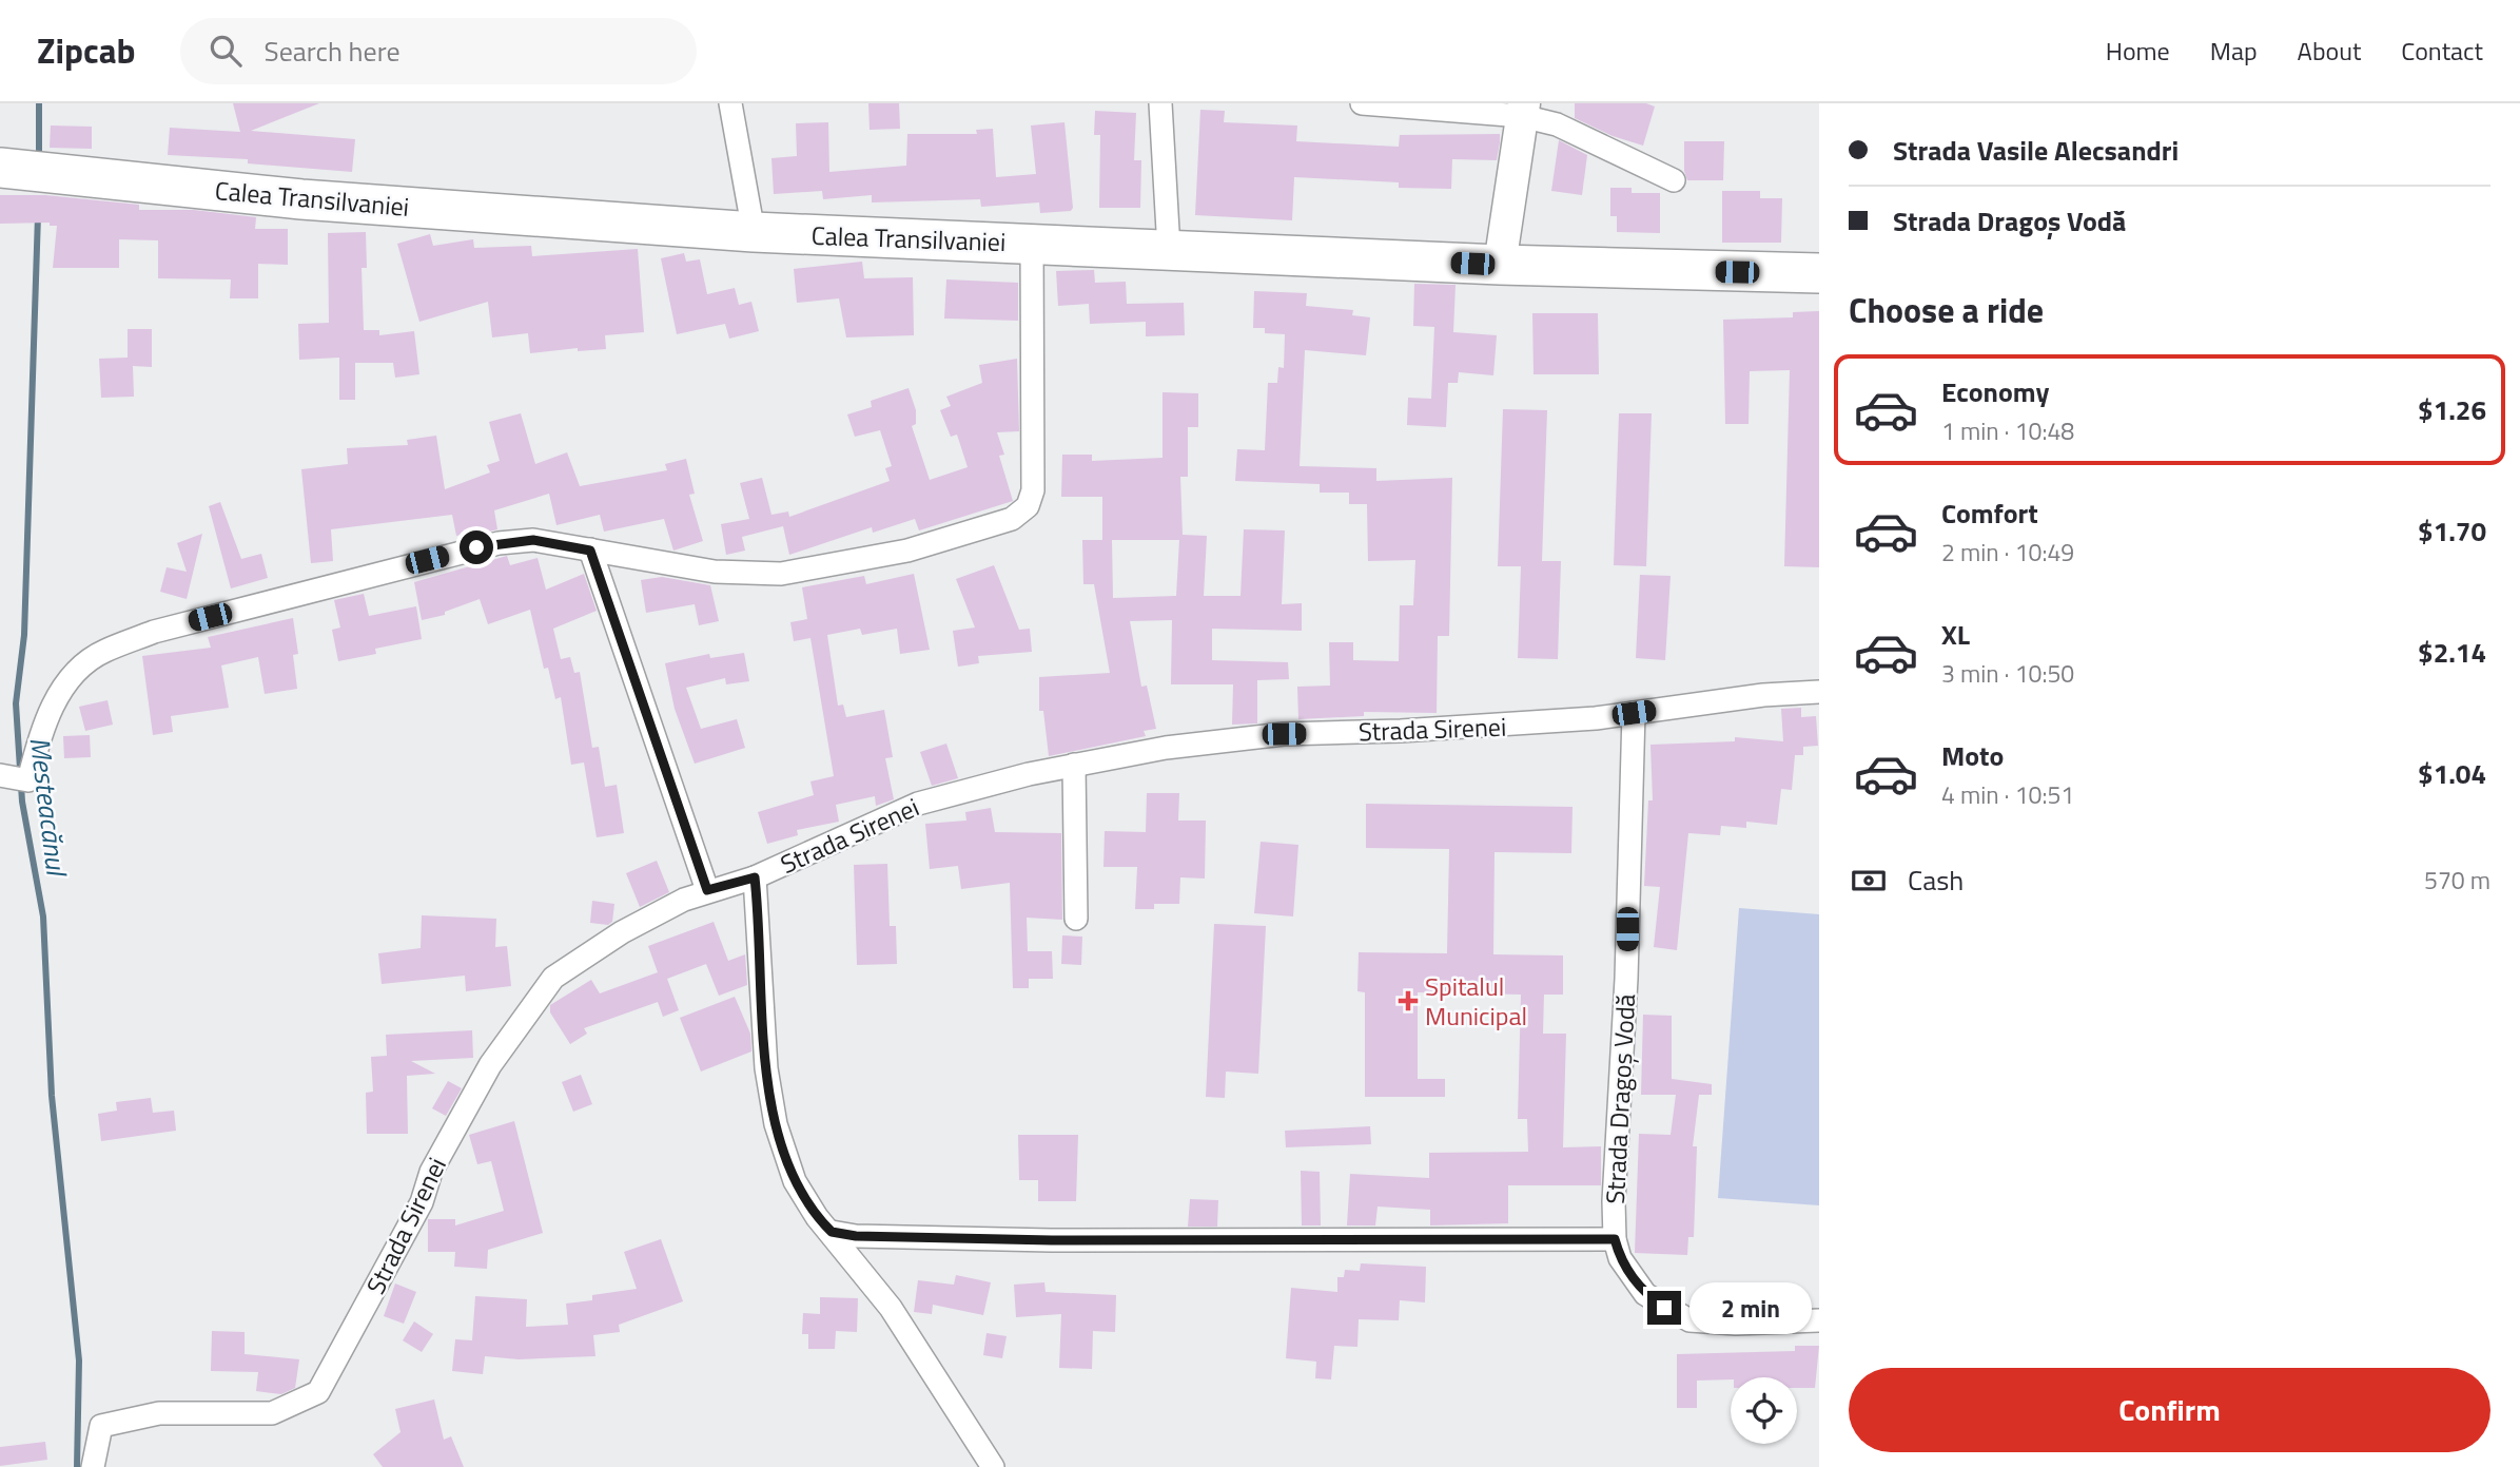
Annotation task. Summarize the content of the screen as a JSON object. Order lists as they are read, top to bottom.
{
  "streets": {
    "highway": ["Calea Transilvaniei"],
    "street": ["Strada Sirenei", "Strada Dragoș Vodă"]
  },
  "crossings": [
    ["Strada Sirenei", "Strada Dragoș Vodă"]
  ],
  "water": ["Mesteacănul"],
  "places": {
    "health": ["Spitalul Municipal"]
  },
  "page": {
    "header": "Zipcab",
    "search": "Search here",
    "nav": [
      "Home",
      "Map",
      "About",
      "Contact"
    ],
    "banner": ["Strada Vasile Alecsandri", "Strada Dragoș Vodă"],
    "heading": "Choose a ride",
    "list": [
      {
        "name": "Economy",
        "note": "1 min · 10:48",
        "value": "$1.26"
      },
      {
        "name": "Comfort",
        "note": "2 min · 10:49",
        "value": "$1.70"
      },
      {
        "name": "XL",
        "note": "3 min · 10:50",
        "value": "$2.14"
      },
      {
        "name": "Moto",
        "note": "4 min · 10:51",
        "value": "$1.04"
      }
    ],
    "pay": ["Cash", "570 m"],
    "bubble": "2 min",
    "buttons": "Confirm"
  }
}
